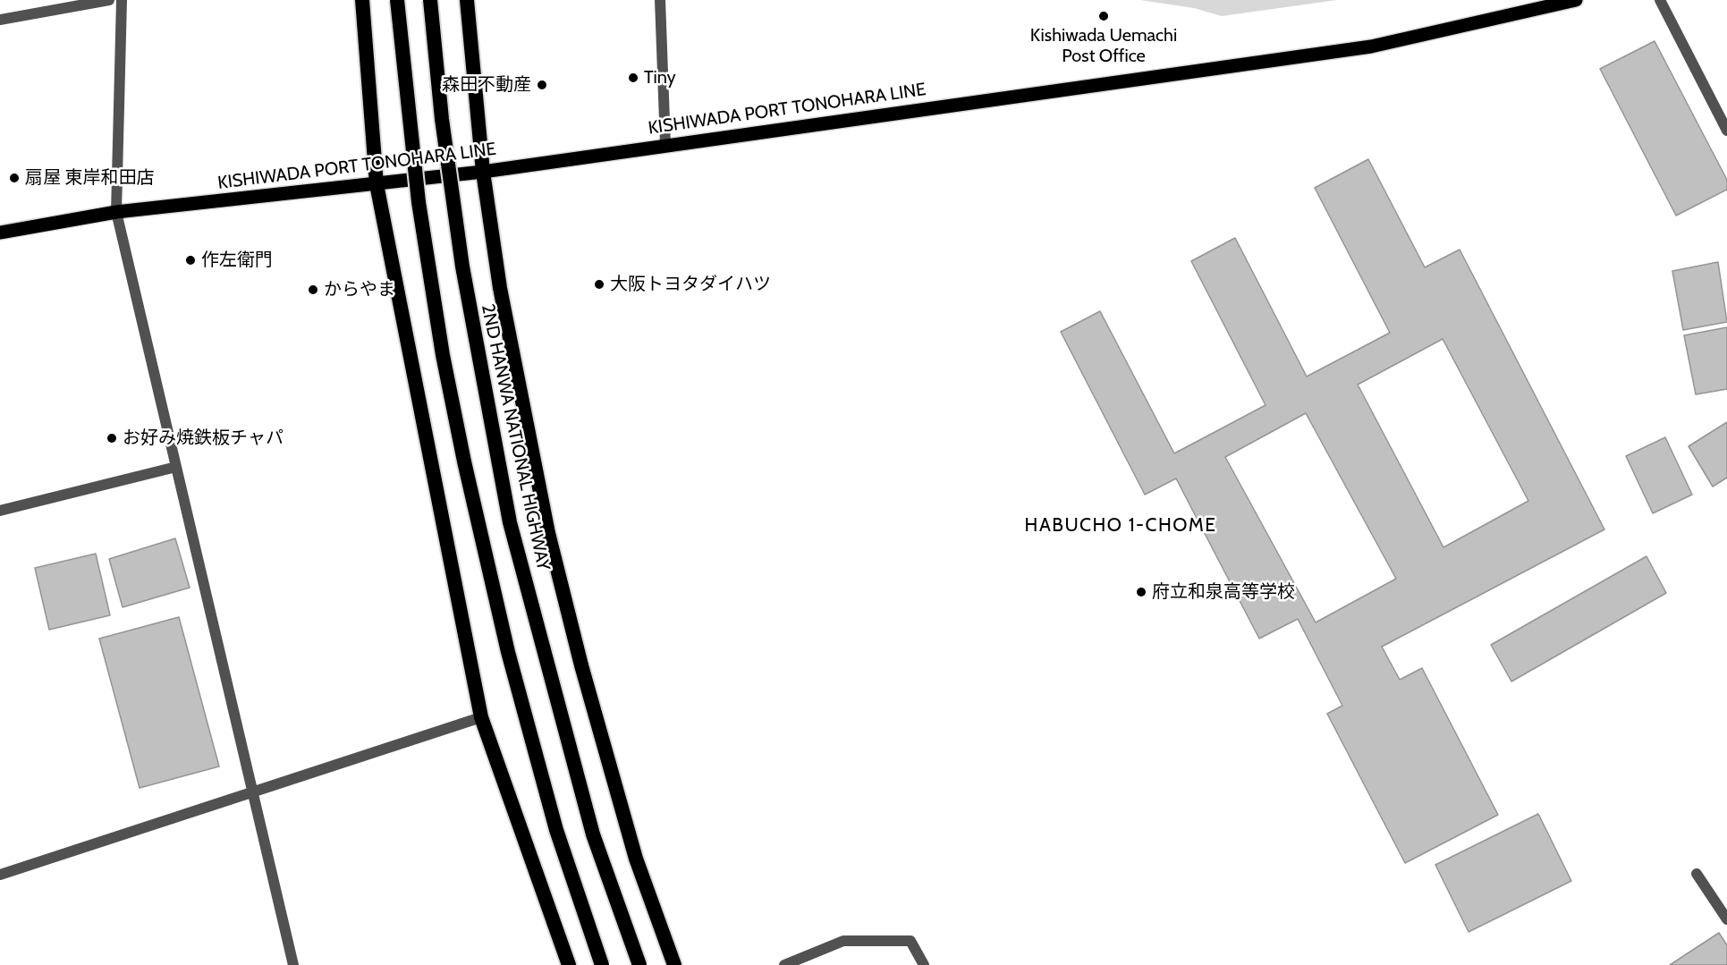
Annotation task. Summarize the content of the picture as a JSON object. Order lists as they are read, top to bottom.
{
  "streets": {
    "highway": ["2ND HANWA NATIONAL HIGHWAY"],
    "main road": ["KISHIWADA PORT TONOHARA LINE"]
  },
  "districts": ["HABUCHO 1-CHOME"],
  "places": [
    "Kishiwada Uemachi Post Office",
    "Tiny",
    "森田不動産",
    "扇屋 東岸和田店",
    "作左衛門",
    "大阪トヨタダイハツ",
    "からやま",
    "お好み焼鉄板チャパ",
    "府立和泉高等学校"
  ]
}
